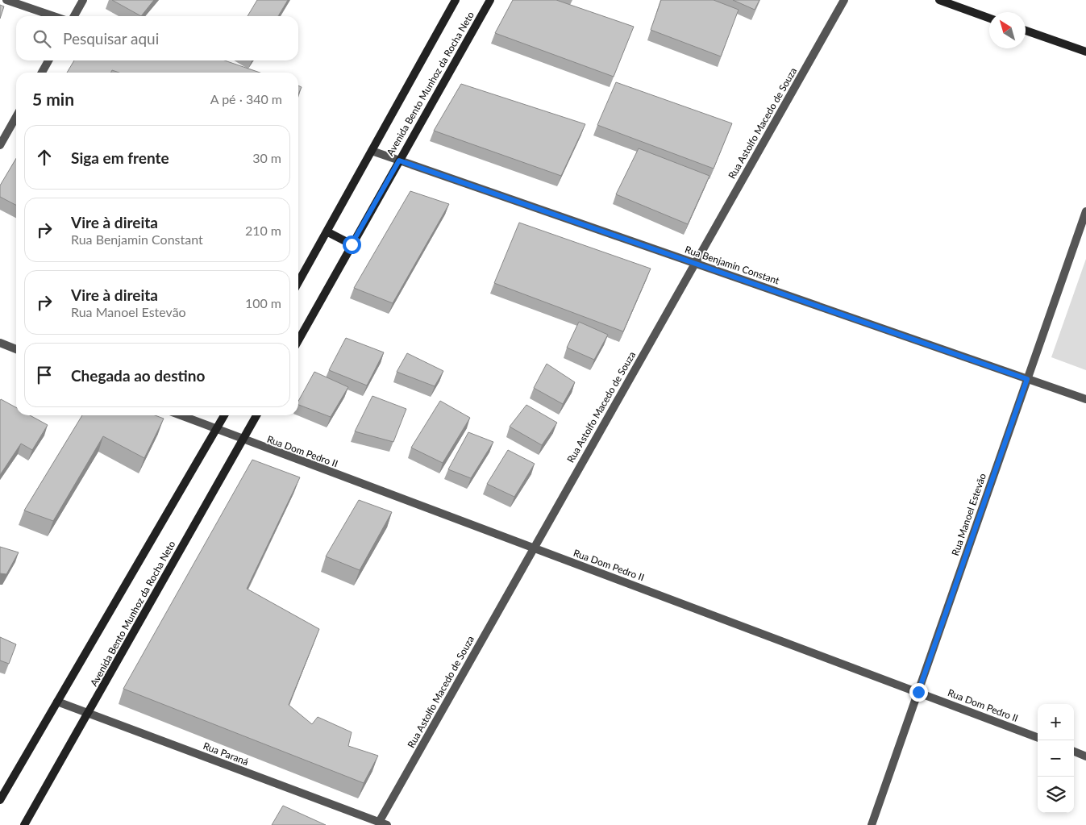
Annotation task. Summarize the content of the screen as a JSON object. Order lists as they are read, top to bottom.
{
  "streets": {
    "main road": ["Avenida Bento Munhoz da Rocha Neto"],
    "street": [
      "Rua Astolfo Macedo de Souza",
      "Rua Benjamin Constant",
      "Rua Dom Pedro II",
      "Rua Manoel Estevão",
      "Rua Paraná"
    ]
  },
  "crossings": [
    ["Avenida Bento Munhoz da Rocha Neto", "Rua Benjamin Constant"],
    ["Avenida Bento Munhoz da Rocha Neto", "Rua Dom Pedro II"],
    ["Avenida Bento Munhoz da Rocha Neto", "Rua Paraná"],
    ["Rua Astolfo Macedo de Souza", "Rua Benjamin Constant"],
    ["Rua Astolfo Macedo de Souza", "Rua Dom Pedro II"],
    ["Rua Astolfo Macedo de Souza", "Rua Paraná"],
    ["Rua Benjamin Constant", "Rua Manoel Estevão"],
    ["Rua Dom Pedro II", "Rua Manoel Estevão"]
  ],
  "north": "top left",
  "page": {
    "search": "Pesquisar aqui",
    "heading": ["5 min", "A pé · 340 m"],
    "list": [
      ["Siga em frente", "30 m"],
      ["Vire à direita", "Rua Benjamin Constant", "210 m"],
      ["Vire à direita", "Rua Manoel Estevão", "100 m"],
      "Chegada ao destino"
    ],
    "map_buttons": ["+", "−"]
  }
}
